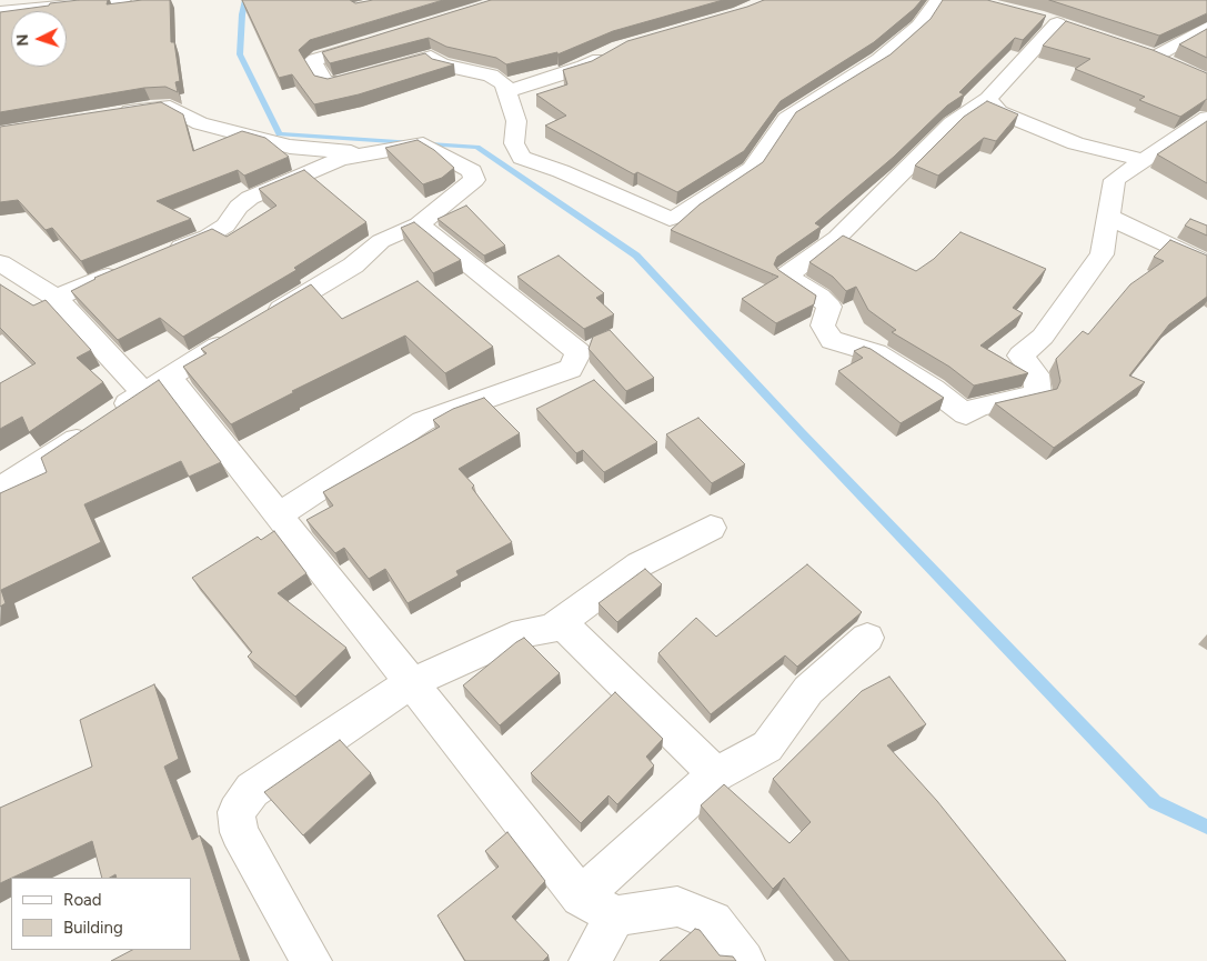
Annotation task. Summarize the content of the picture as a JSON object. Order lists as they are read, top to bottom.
{
  "legend": ["Road", "Building"],
  "north": "left"
}
